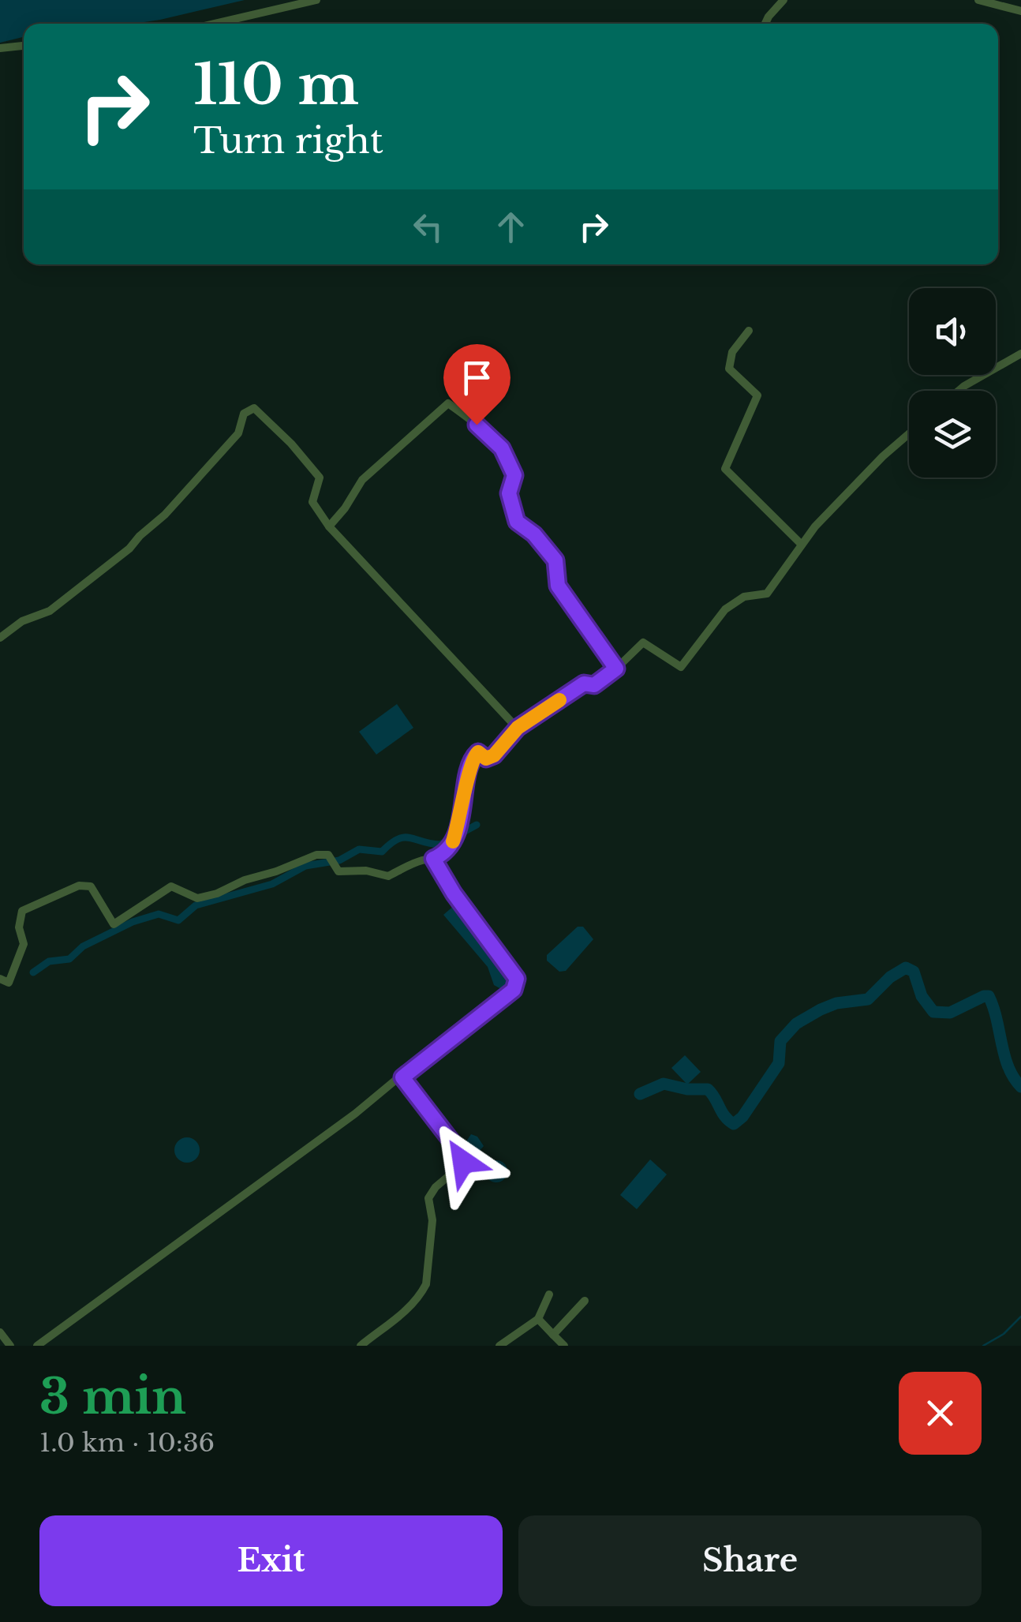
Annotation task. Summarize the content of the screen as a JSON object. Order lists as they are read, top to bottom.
{
  "page": {
    "turn": ["110 m", "Turn right"],
    "heading": ["3 min", "1.0 km · 10:36"],
    "buttons": ["Exit", "Share"]
  }
}
